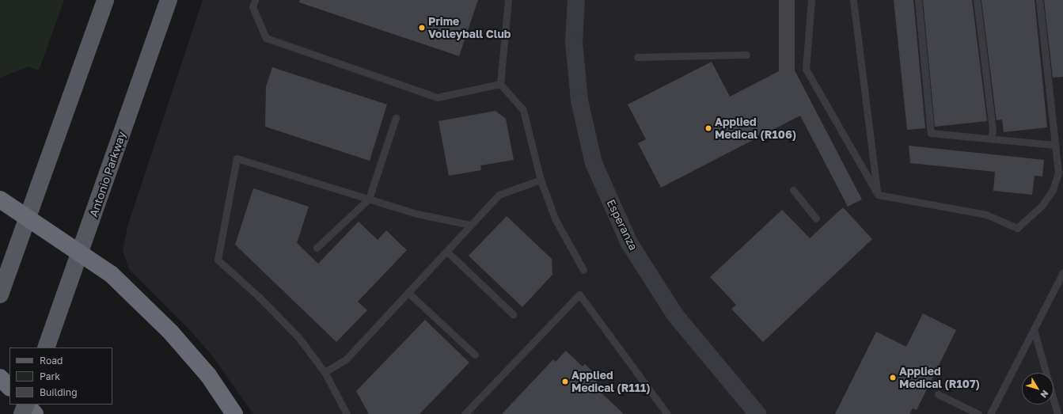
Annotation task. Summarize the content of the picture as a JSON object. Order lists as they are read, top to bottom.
{
  "streets": {
    "main road": ["Antonio Parkway"],
    "street": ["Esperanza"]
  },
  "places": [
    "Prime Volleyball Club",
    "Applied Medical (R106)",
    "Applied Medical (R107)",
    "Applied Medical (R111)"
  ],
  "legend": ["Road", "Park", "Building"],
  "north": "bottom right"
}
